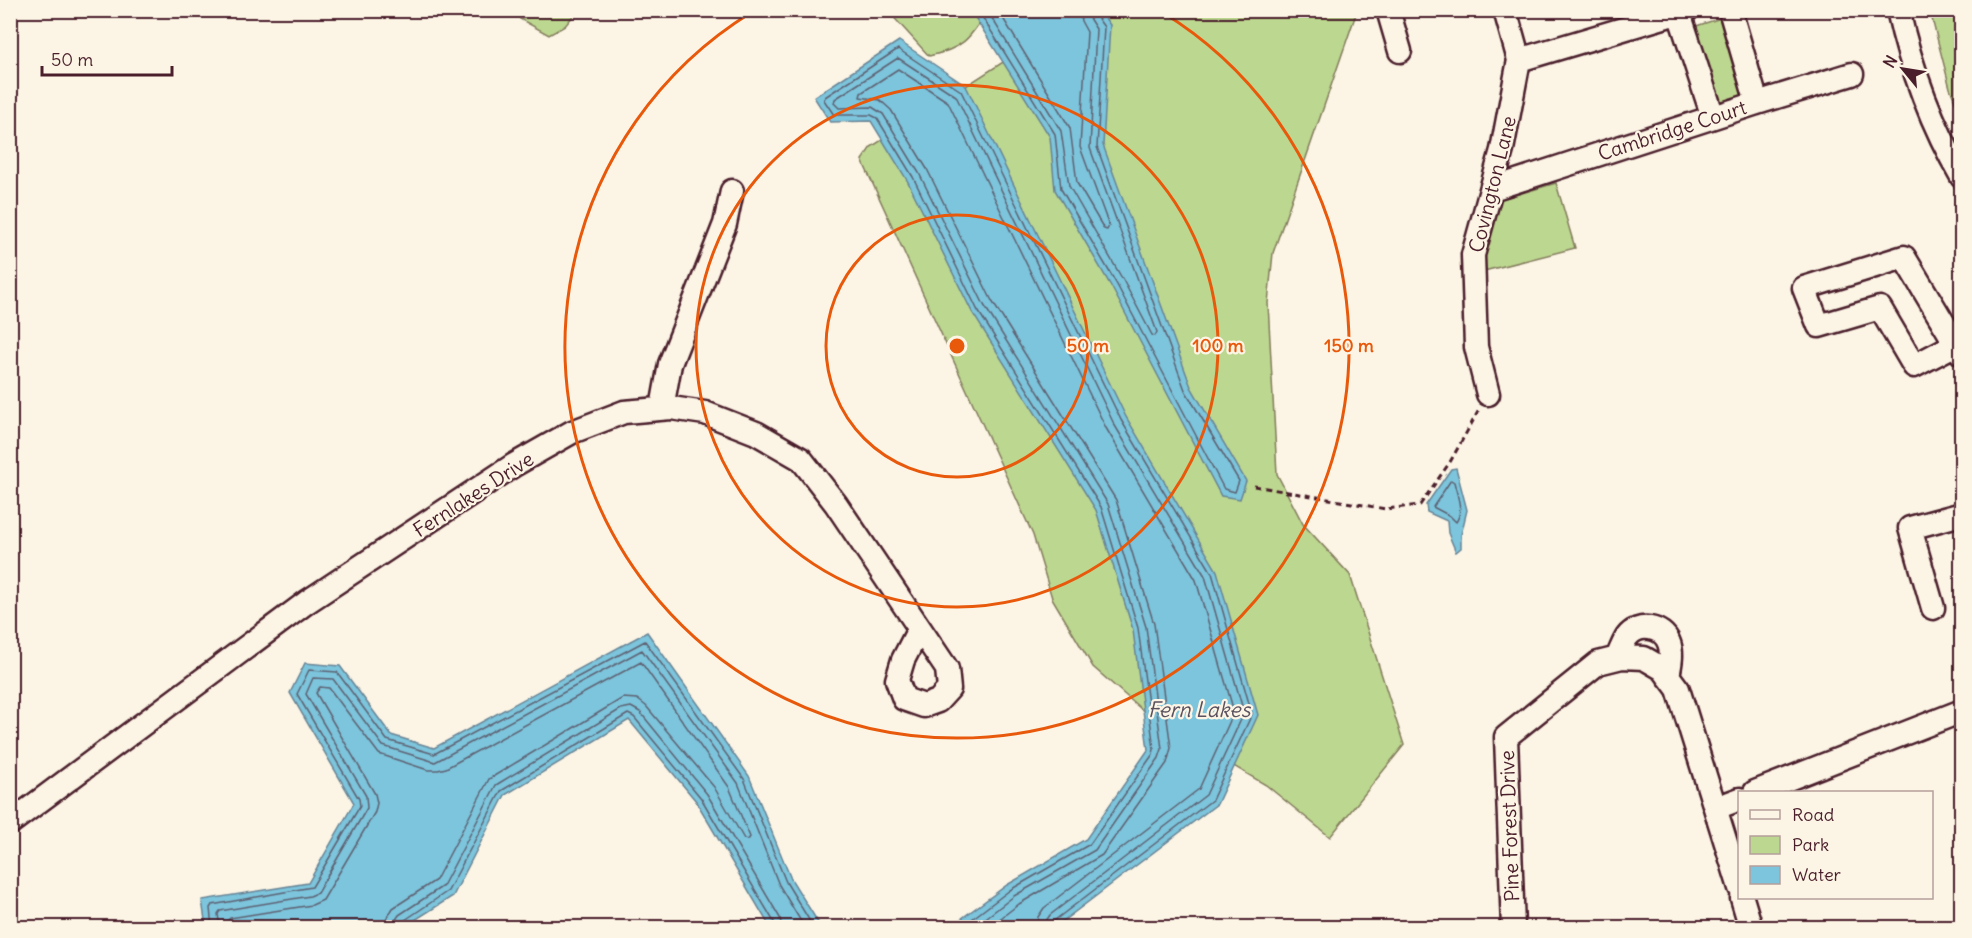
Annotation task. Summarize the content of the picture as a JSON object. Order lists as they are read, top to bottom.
{
  "streets": {
    "street": [
      "Cambridge Court",
      "Covington Lane",
      "Fernlakes Drive",
      "Pine Forest Drive"
    ]
  },
  "crossings": [
    ["Cambridge Court", "Covington Lane"]
  ],
  "water": ["Fern Lakes"],
  "legend": ["Road", "Park", "Water"],
  "scale_bar": "50 m",
  "north": "top left",
  "rings": ["50 m", "100 m", "150 m"]
}
